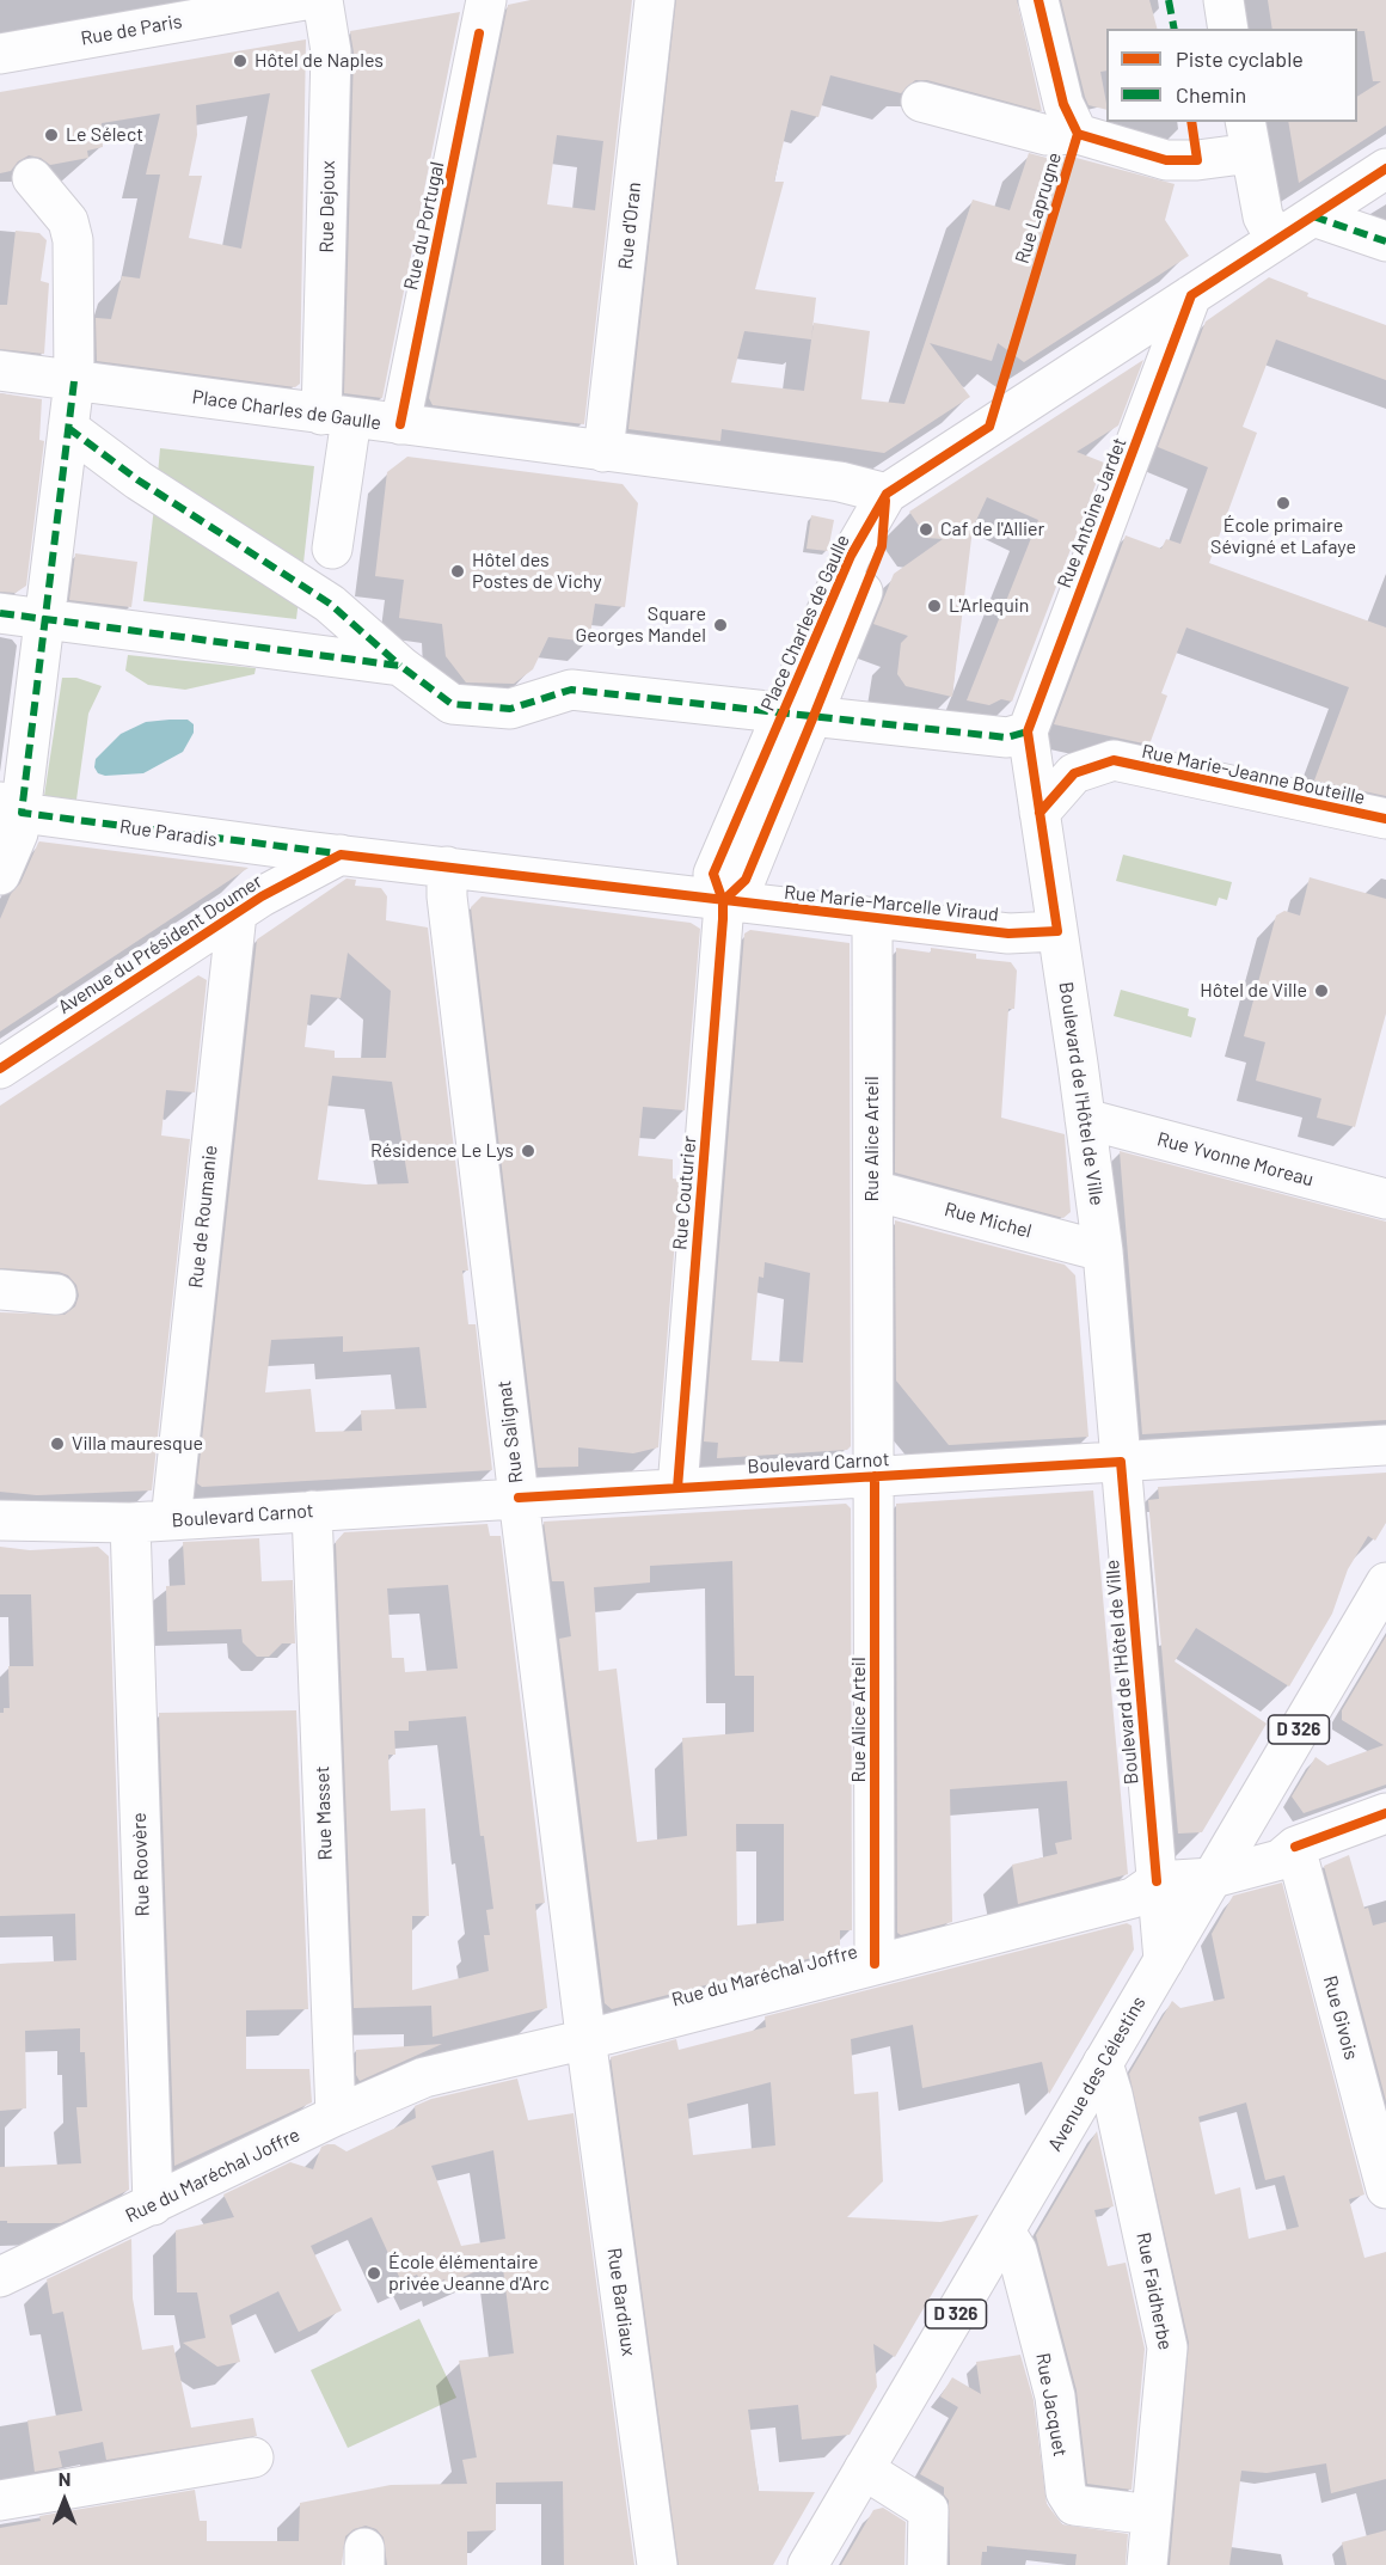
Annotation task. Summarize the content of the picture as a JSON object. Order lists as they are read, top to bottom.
{
  "streets": {
    "street": [
      "Rue de Paris",
      "Rue Dejoux",
      "Rue Laprugne",
      "Rue du Portugal",
      "Rue d'Oran",
      "Place Charles de Gaulle",
      "Rue Antoine Jardet",
      "Rue Marie-Jeanne Bouteille",
      "Rue Paradis",
      "Rue Marie-Marcelle Viraud",
      "Avenue du Président Doumer",
      "Boulevard de l'Hôtel de Ville",
      "Rue Alice Arteil",
      "Rue Yvonne Moreau",
      "Rue Couturier",
      "Rue de Roumanie",
      "Rue Michel",
      "Rue Salignat",
      "Boulevard Carnot",
      "D 326",
      "Rue Masset",
      "Rue Roovère",
      "Rue du Maréchal Joffre",
      "Rue Givois",
      "Avenue des Célestins",
      "Rue Faidherbe",
      "Rue Bardiaux",
      "Rue Jacquet"
    ]
  },
  "crossings": [
    ["Rue Dejoux", "Place Charles de Gaulle"],
    ["Rue du Portugal", "Place Charles de Gaulle"],
    ["Rue d'Oran", "Place Charles de Gaulle"],
    ["Place Charles de Gaulle", "Rue Marie-Marcelle Viraud"],
    ["Place Charles de Gaulle", "Rue Couturier"],
    ["Rue Antoine Jardet", "Boulevard de l'Hôtel de Ville"],
    ["Rue Marie-Jeanne Bouteille", "Boulevard de l'Hôtel de Ville"],
    ["Rue Paradis", "Avenue du Président Doumer"],
    ["Rue Marie-Marcelle Viraud", "Boulevard de l'Hôtel de Ville"],
    ["Rue Marie-Marcelle Viraud", "Rue Alice Arteil"],
    ["Rue Marie-Marcelle Viraud", "Rue Couturier"],
    ["Avenue du Président Doumer", "Rue de Roumanie"],
    ["Boulevard de l'Hôtel de Ville", "Rue Yvonne Moreau"],
    ["Boulevard de l'Hôtel de Ville", "Rue Michel"],
    ["Boulevard de l'Hôtel de Ville", "Boulevard Carnot"],
    ["Boulevard de l'Hôtel de Ville", "Rue du Maréchal Joffre"],
    ["Boulevard de l'Hôtel de Ville", "Avenue des Célestins"],
    ["Rue Alice Arteil", "Rue Michel"],
    ["Rue Alice Arteil", "Boulevard Carnot"],
    ["Rue Alice Arteil", "Rue du Maréchal Joffre"],
    ["Rue Couturier", "Boulevard Carnot"],
    ["Rue de Roumanie", "Boulevard Carnot"],
    ["Rue Salignat", "Boulevard Carnot"],
    ["Rue Salignat", "Rue du Maréchal Joffre"],
    ["Rue Salignat", "Rue Bardiaux"],
    ["Boulevard Carnot", "Rue Masset"],
    ["Boulevard Carnot", "Rue Roovère"],
    ["Rue Masset", "Rue du Maréchal Joffre"],
    ["Rue Roovère", "Rue du Maréchal Joffre"],
    ["Rue du Maréchal Joffre", "Rue Givois"],
    ["Rue du Maréchal Joffre", "Avenue des Célestins"],
    ["Rue du Maréchal Joffre", "Rue Bardiaux"],
    ["Avenue des Célestins", "Rue Faidherbe"],
    ["Avenue des Célestins", "Rue Jacquet"],
    ["Rue Faidherbe", "Rue Jacquet"]
  ],
  "places": [
    "Hôtel de Naples",
    "Le Sélect",
    "École primaire Sévigné et Lafaye",
    "Caf de l'Allier",
    "Hôtel des Postes de Vichy",
    "L'Arlequin",
    "Square Georges Mandel",
    "Hôtel de Ville",
    "Résidence Le Lys",
    "Villa mauresque",
    "École élémentaire privée Jeanne d'Arc"
  ],
  "legend": ["Piste cyclable", "Chemin"],
  "north": "top"
}
